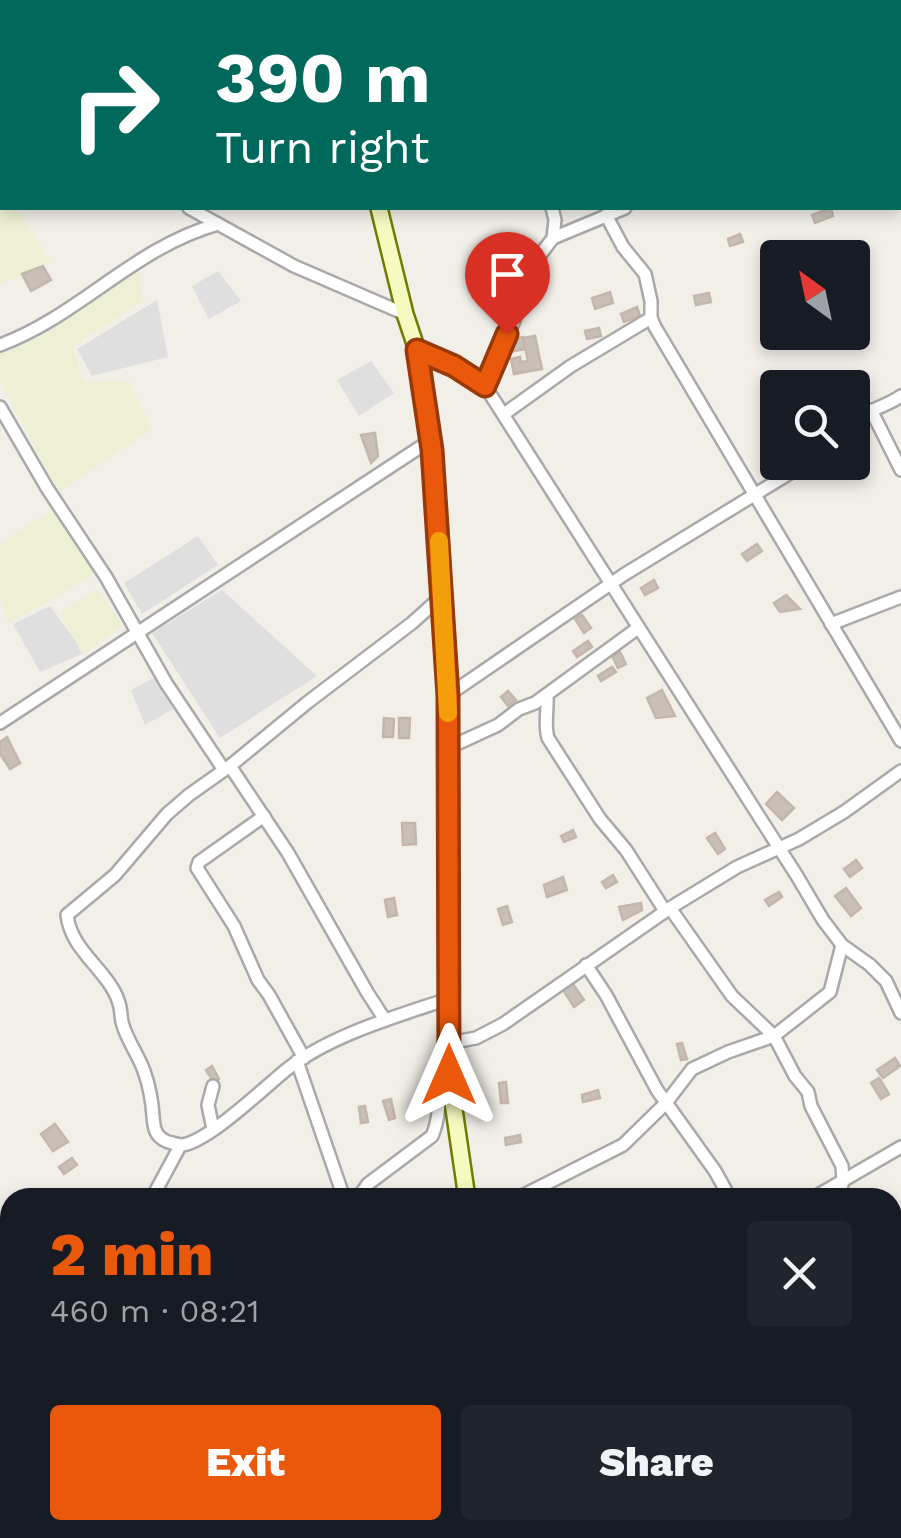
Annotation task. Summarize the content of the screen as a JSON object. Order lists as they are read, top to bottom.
{
  "north": "top left",
  "page": {
    "turn": ["390 m", "Turn right"],
    "heading": ["2 min", "460 m · 08:21"],
    "buttons": ["Exit", "Share"]
  }
}
